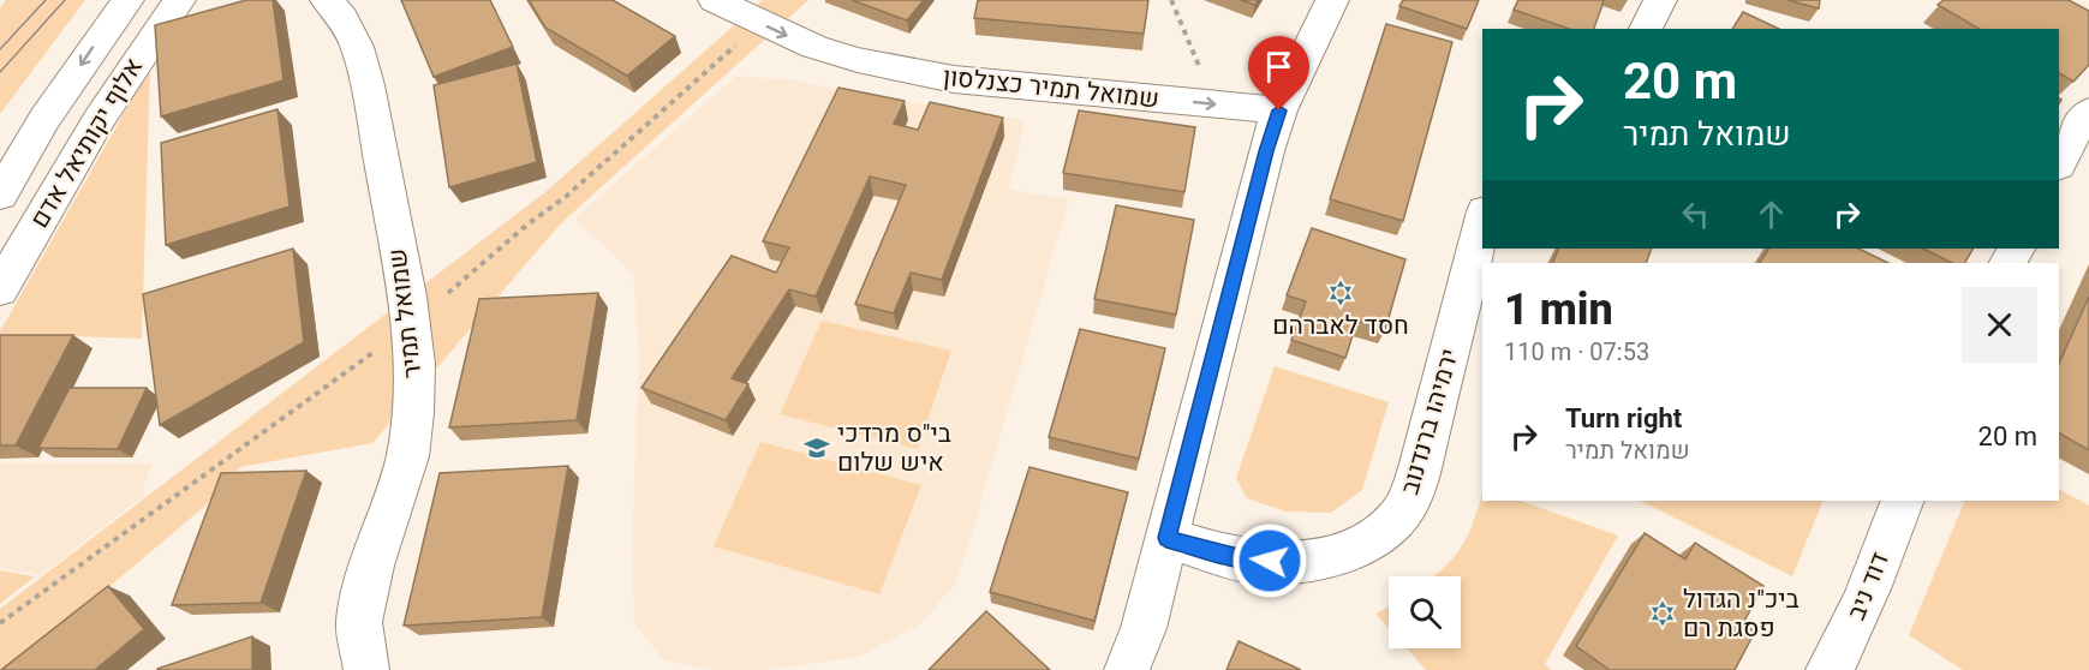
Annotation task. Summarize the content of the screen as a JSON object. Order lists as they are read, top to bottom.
{
  "streets": {
    "street": [
      "שמואל תמיר כצנלסון",
      "אלוף יקותיאל אדם",
      "שמואל תמיר",
      "ירמיהו ברנדנוב",
      "דוד ניב"
    ]
  },
  "one_way": ["שמואל תמיר כצנלסון"],
  "places": {
    "synagogue": ["חסד לאברהם", "ביכ\"נ הגדול פסגת רם"],
    "school or university": ["בי\"ס מרדכי איש שלום"]
  },
  "page": {
    "turn": ["20 m", "שמואל תמיר"],
    "heading": ["1 min", "110 m · 07:53"],
    "list": [
      {
        "name": "Turn right",
        "note": "שמואל תמיר",
        "value": "20 m"
      }
    ]
  }
}
